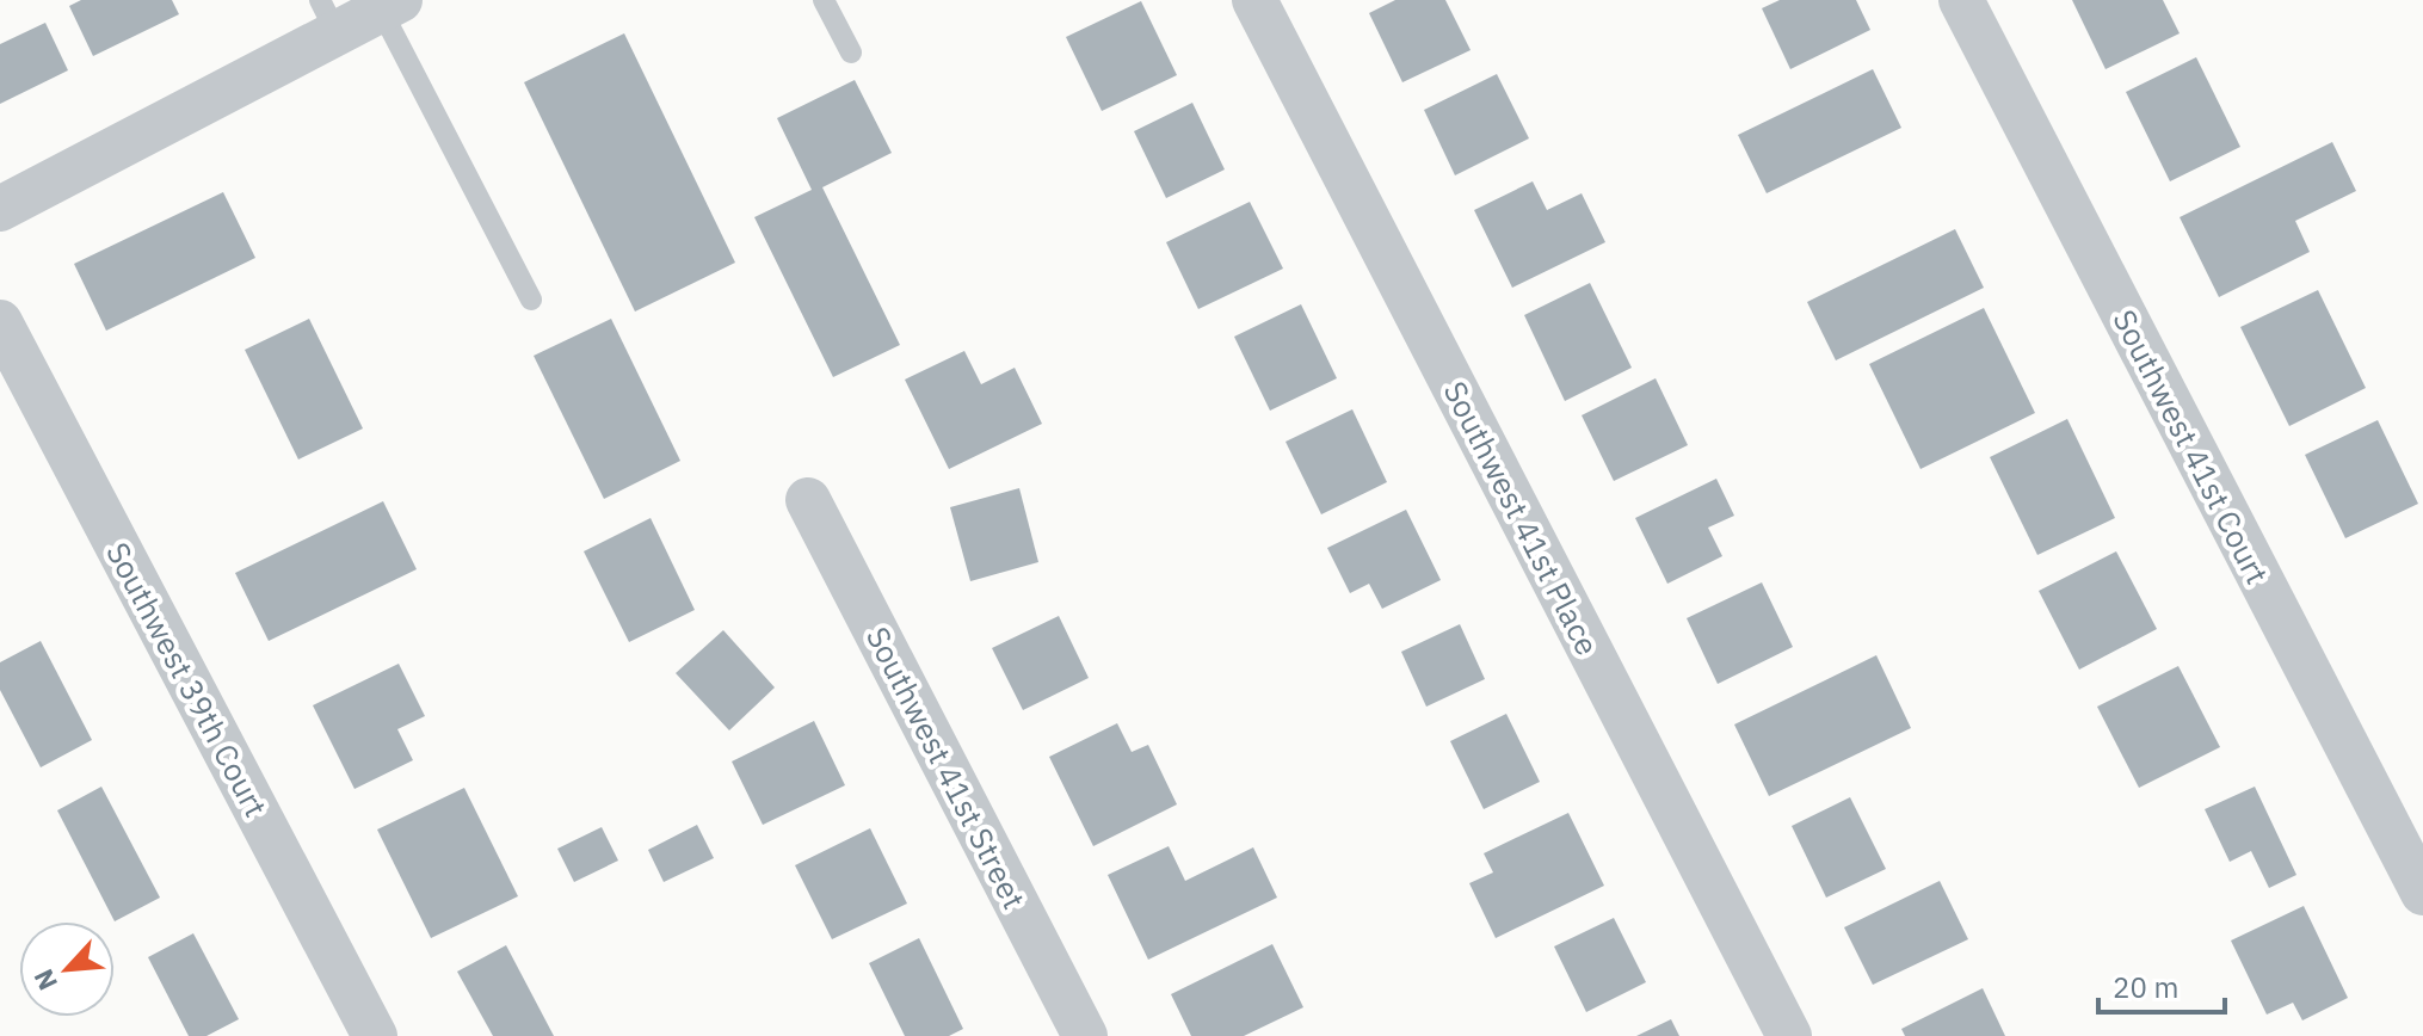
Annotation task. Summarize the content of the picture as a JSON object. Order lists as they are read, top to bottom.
{
  "streets": {
    "street": [
      "Southwest 41st Court",
      "Southwest 41st Place",
      "Southwest 39th Court",
      "Southwest 41st Street"
    ]
  },
  "scale_bar": "20 m",
  "north": "bottom left"
}
